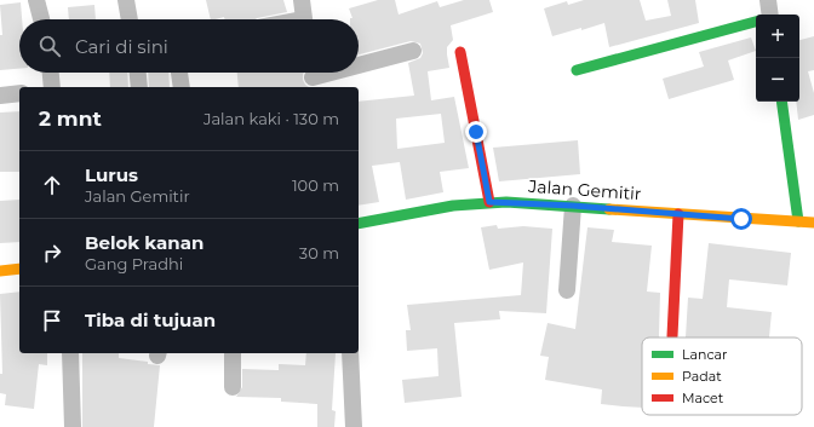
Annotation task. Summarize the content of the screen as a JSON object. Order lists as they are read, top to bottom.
{
  "streets": {
    "street": ["Jalan Gemitir"]
  },
  "legend": ["Lancar", "Padat", "Macet"],
  "page": {
    "map_buttons": ["+", "−"],
    "search": "Cari di sini",
    "heading": ["2 mnt", "Jalan kaki · 130 m"],
    "list": [
      ["Lurus", "Jalan Gemitir", "100 m"],
      ["Belok kanan", "Gang Pradhi", "30 m"],
      "Tiba di tujuan"
    ]
  }
}
